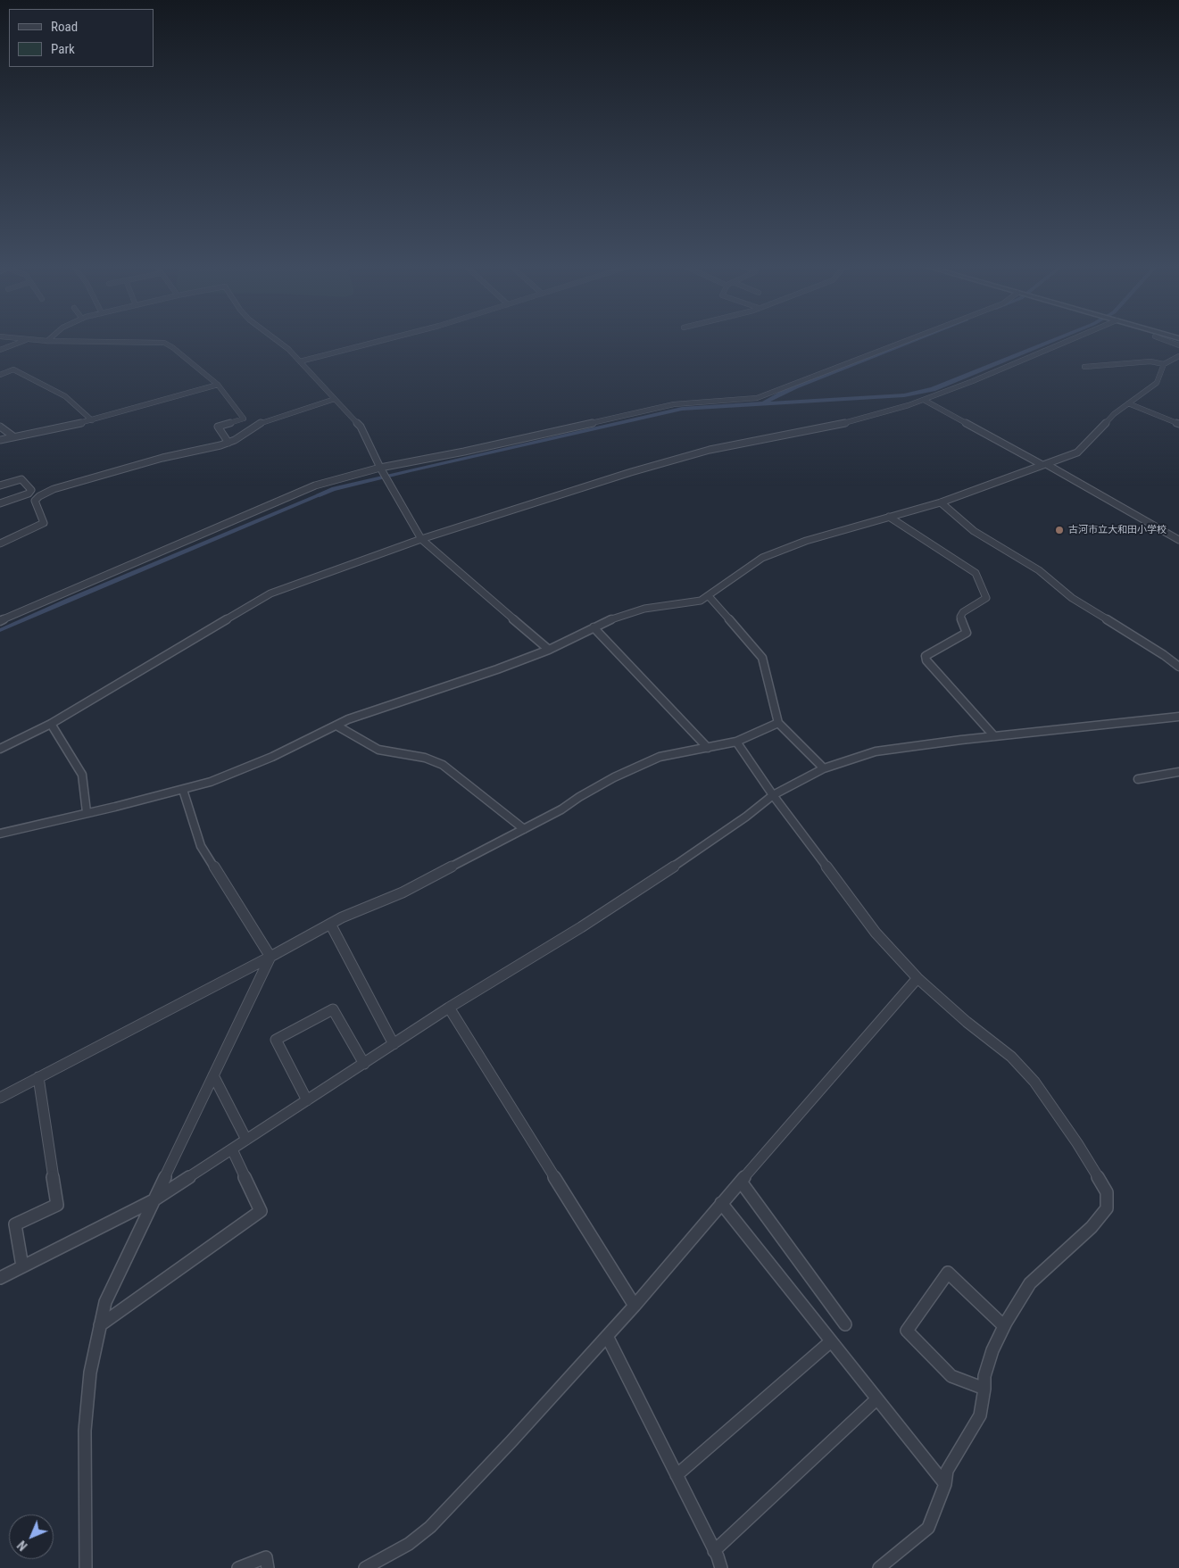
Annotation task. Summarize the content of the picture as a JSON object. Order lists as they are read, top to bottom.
{
  "places": ["古河市立大和田小学校"],
  "legend": ["Road", "Park"],
  "north": "bottom left"
}
